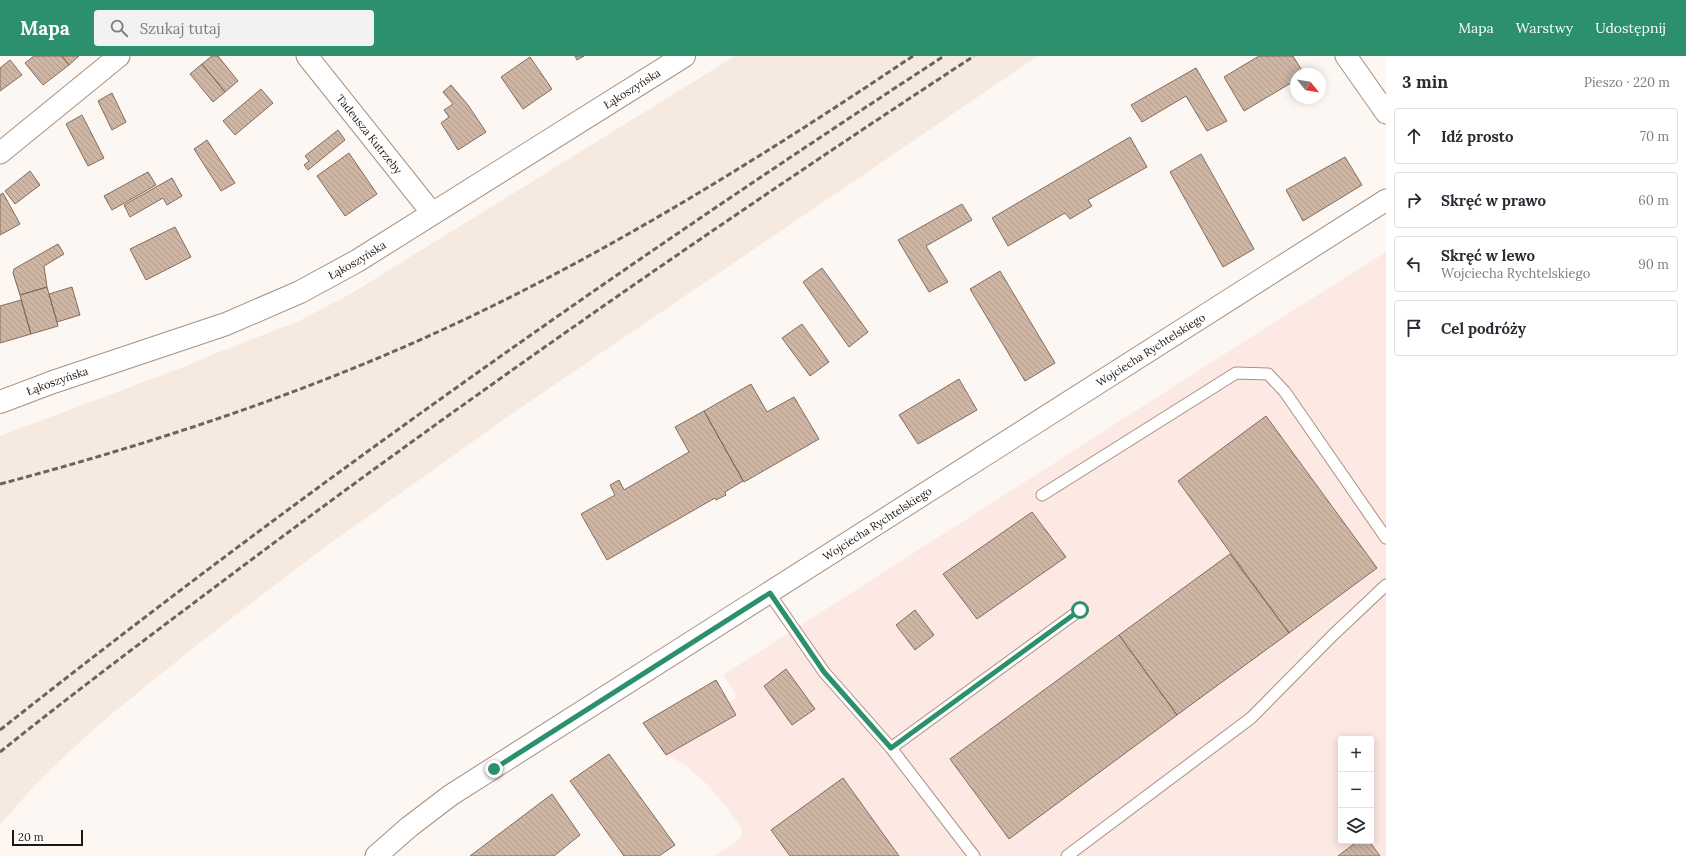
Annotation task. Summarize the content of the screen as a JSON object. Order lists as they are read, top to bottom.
{
  "streets": {
    "street": ["Łąkoszyńska", "Tadeusza Kutrzeby", "Wojciecha Rychtelskiego"]
  },
  "crossings": [
    ["Łąkoszyńska", "Tadeusza Kutrzeby"]
  ],
  "scale_bar": "20 m",
  "north": "bottom right",
  "page": {
    "header": "Mapa",
    "search": "Szukaj tutaj",
    "nav": ["Mapa", "Warstwy", "Udostępnij"],
    "heading": ["3 min", "Pieszo · 220 m"],
    "list": [
      ["Idź prosto", "70 m"],
      ["Skręć w prawo", "60 m"],
      ["Skręć w lewo", "Wojciecha Rychtelskiego", "90 m"],
      "Cel podróży"
    ],
    "map_buttons": ["+", "−"],
    "scale": "20 m"
  }
}
